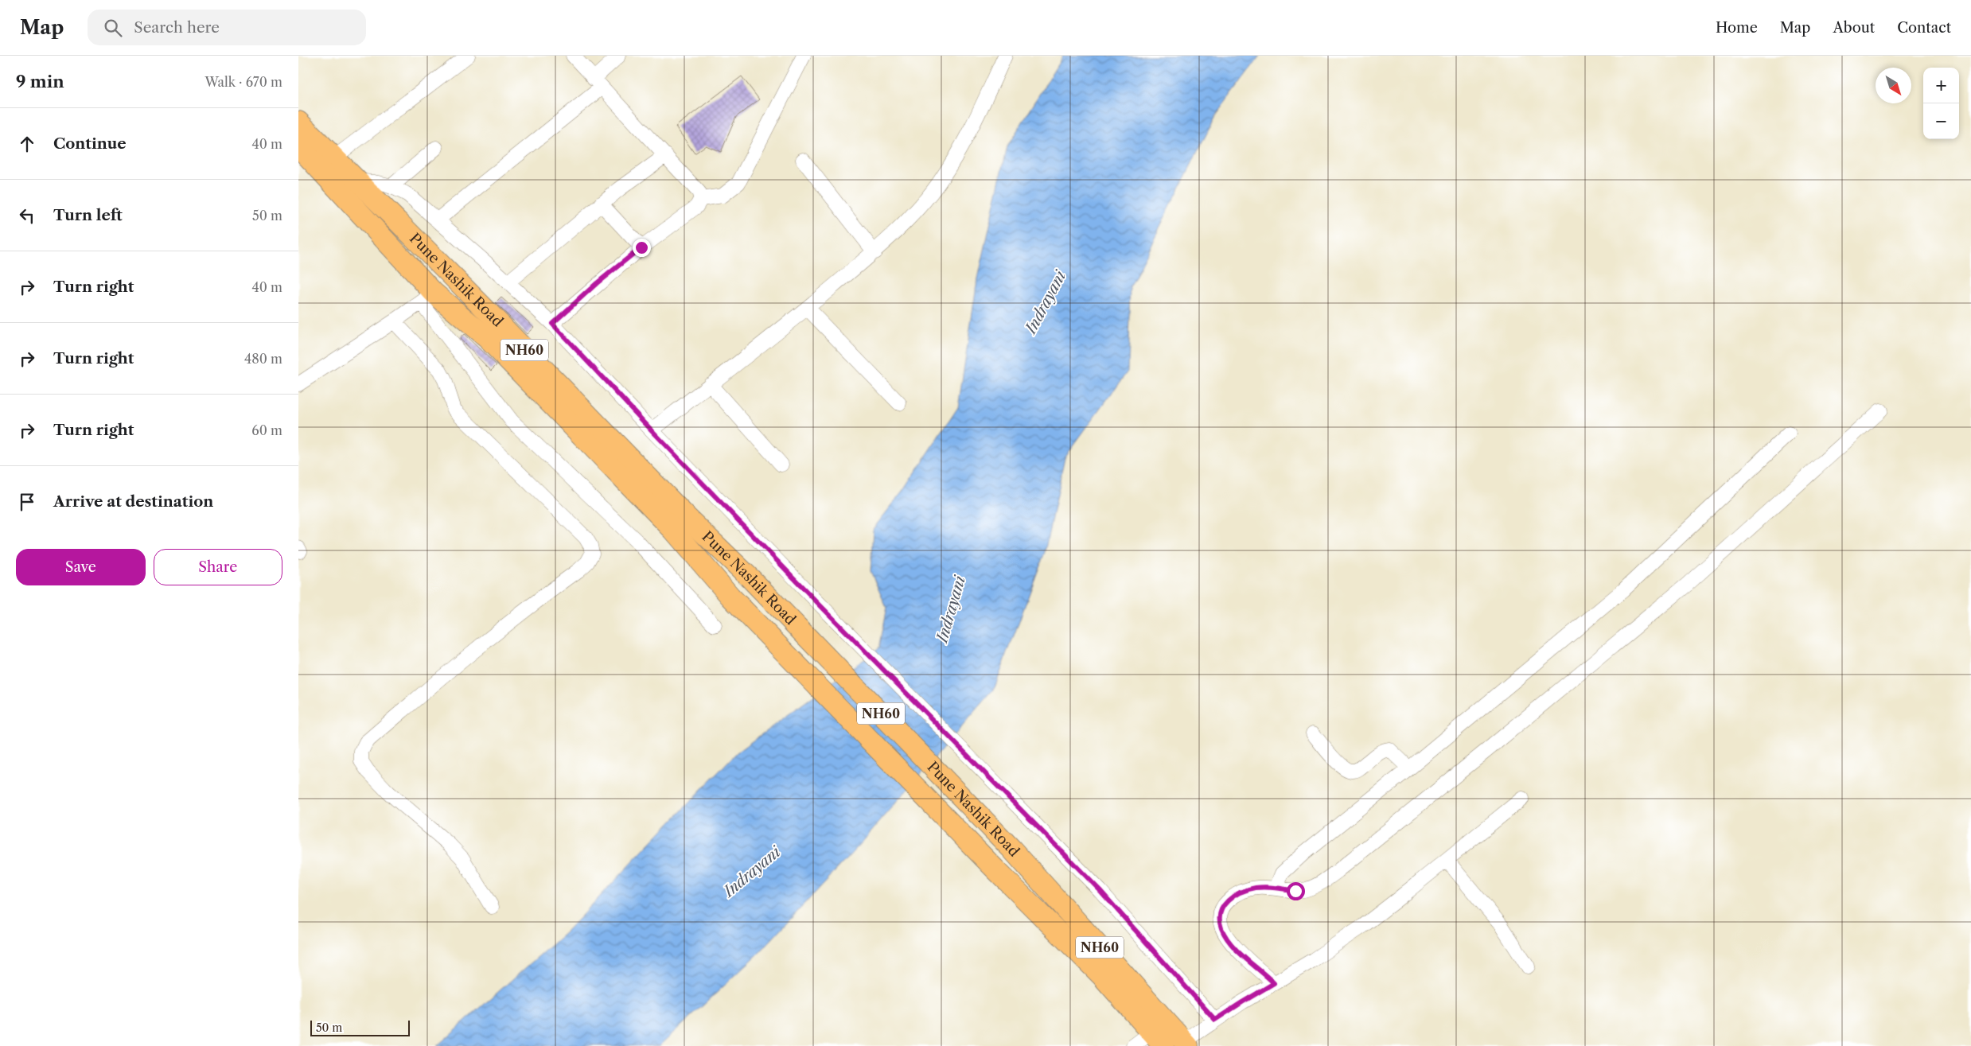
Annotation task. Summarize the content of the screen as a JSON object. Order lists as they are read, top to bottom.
{
  "streets": {
    "highway": ["Pune Nashik Road", "NH60"]
  },
  "water": ["Indrayani"],
  "scale_bar": "50 m",
  "north": "bottom right",
  "page": {
    "header": "Map",
    "search": "Search here",
    "nav": [
      "Home",
      "Map",
      "About",
      "Contact"
    ],
    "heading": ["9 min", "Walk · 670 m"],
    "map_buttons": ["+", "−"],
    "list": [
      ["Continue", "40 m"],
      ["Turn left", "50 m"],
      ["Turn right", "40 m"],
      ["Turn right", "480 m"],
      ["Turn right", "60 m"],
      "Arrive at destination"
    ],
    "buttons": ["Save", "Share"],
    "scale": "50 m"
  }
}
